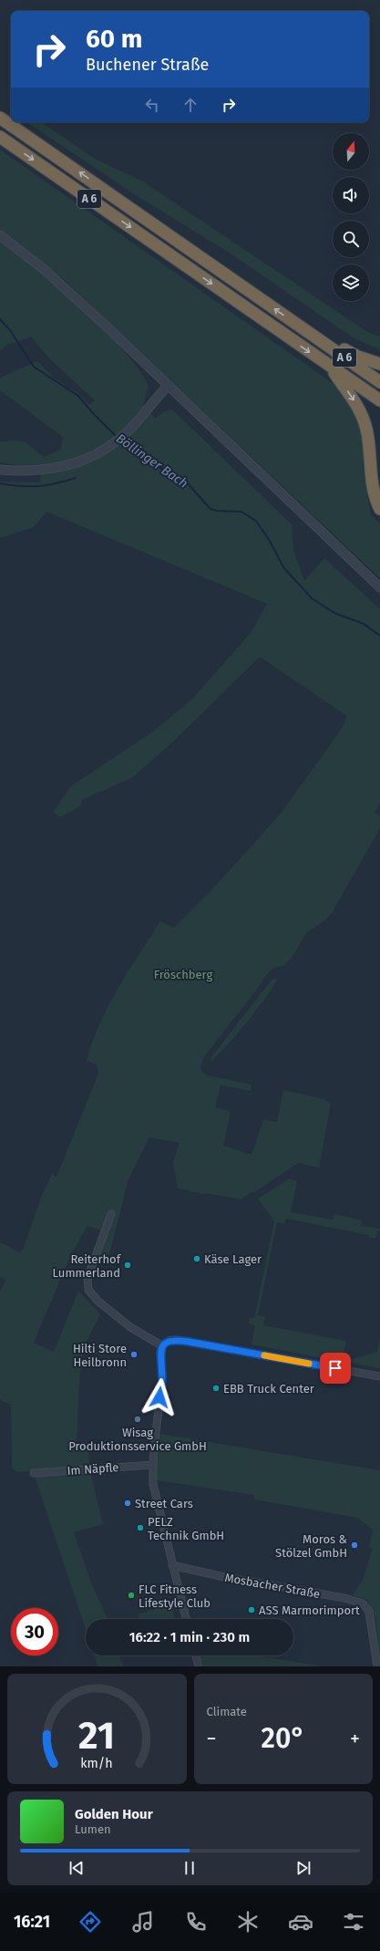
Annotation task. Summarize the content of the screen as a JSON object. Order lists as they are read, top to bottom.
{
  "streets": {
    "highway": ["A 6"],
    "street": ["Im Näpfle", "Mosbacher Straße"]
  },
  "water": ["Böllinger Bach"],
  "parks": ["Fröschberg"],
  "places": [
    "Käse Lager",
    "Reiterhof Lummerland",
    "Hilti Store Heilbronn",
    "EBB Truck Center",
    "Wisag Produktionsservice GmbH",
    "Street Cars",
    "PELZ Technik GmbH",
    "Moros & Stölzel GmbH",
    "FLC Fitness Lifestyle Club",
    "ASS Marmorimport"
  ],
  "north": "top",
  "page": {
    "turn": ["60 m", "Buchener Straße"],
    "limit": "30",
    "trip": "16:22 · 1 min · 230 m",
    "tile": "Climate",
    "heat": ["−", "20°", "+"],
    "song": ["Golden Hour", "Lumen"],
    "tabs": "16:21",
    "gauge": ["21", "km/h"]
  }
}
